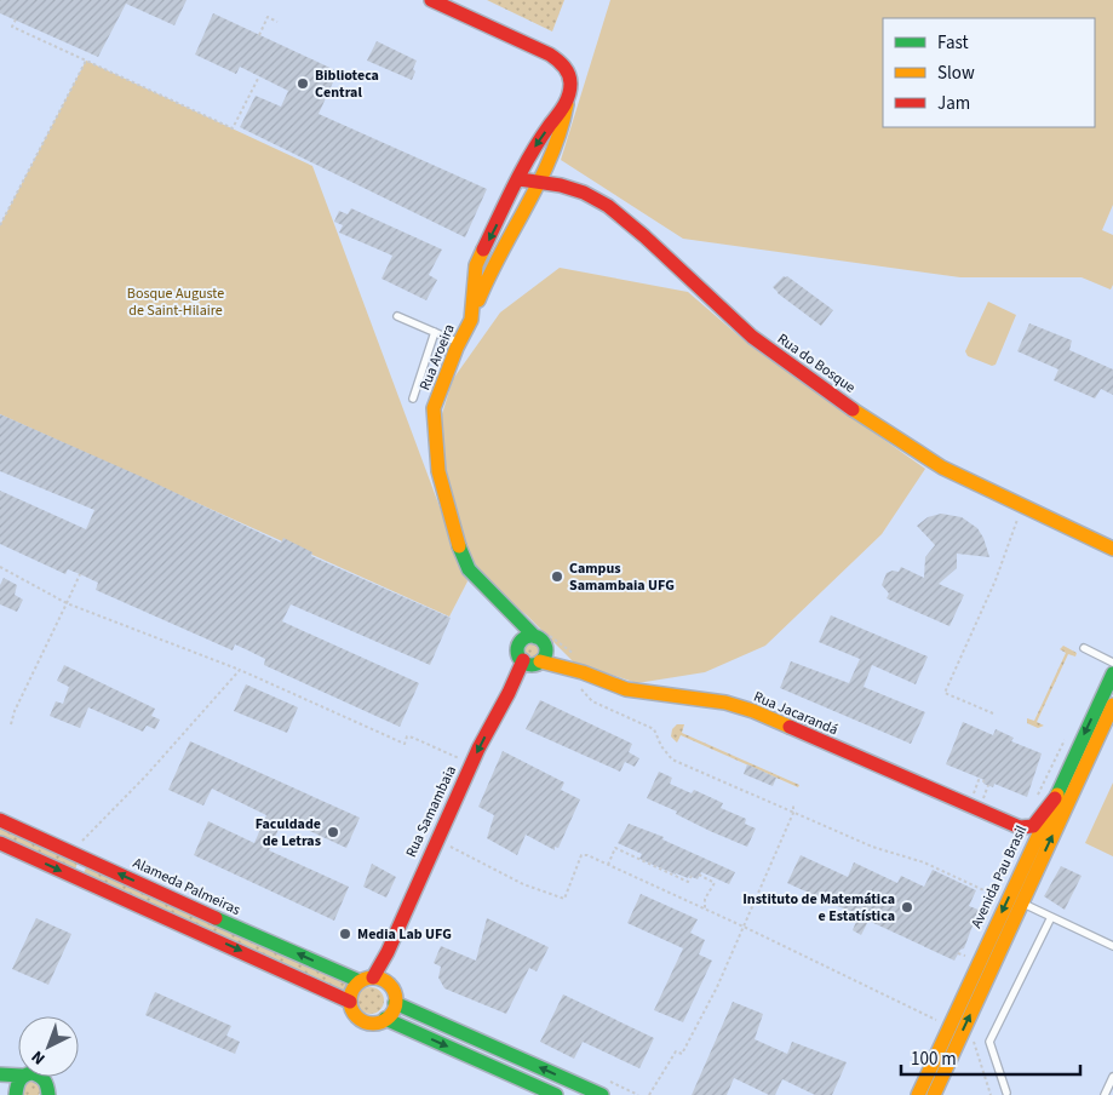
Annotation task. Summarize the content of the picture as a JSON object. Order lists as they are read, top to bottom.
{
  "streets": {
    "street": [
      "Rua Aroeira",
      "Rua do Bosque",
      "Rua Jacarandá",
      "Rua Samambaia",
      "Avenida Pau Brasil",
      "Alameda Palmeiras"
    ]
  },
  "crossings": [
    ["Rua Samambaia", "Alameda Palmeiras"]
  ],
  "parks": ["Bosque Auguste de Saint-Hilaire"],
  "places": [
    "Biblioteca Central",
    "Campus Samambaia UFG",
    "Faculdade de Letras",
    "Instituto de Matemática e Estatística",
    "Media Lab UFG"
  ],
  "legend": ["Fast", "Slow", "Jam"],
  "scale_bar": "100 m",
  "north": "bottom left"
}
